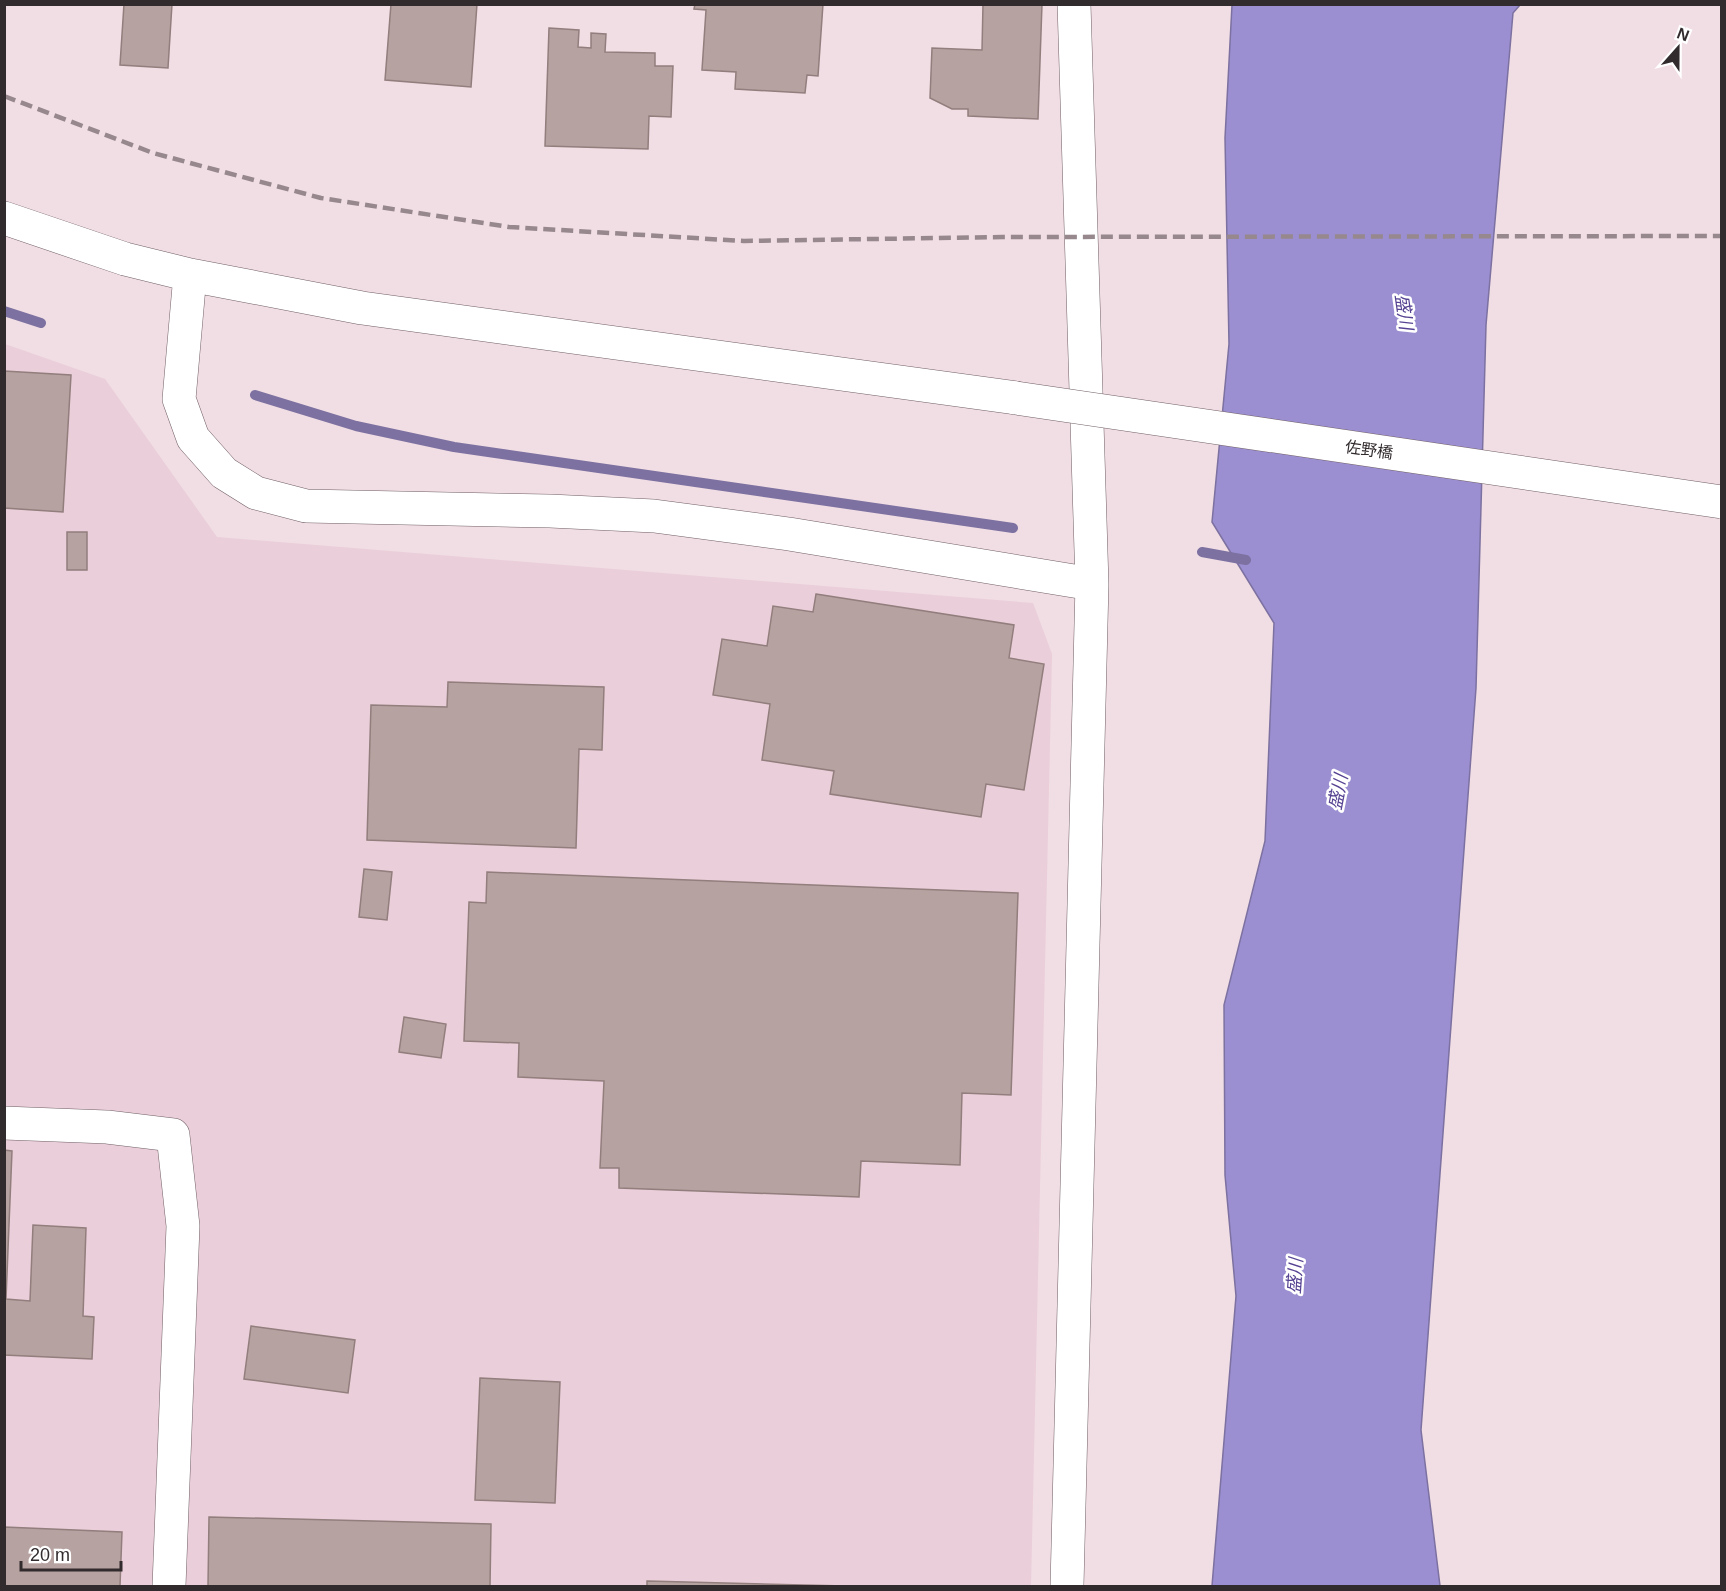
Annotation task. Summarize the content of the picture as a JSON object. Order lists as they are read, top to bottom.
{
  "streets": {
    "street": ["佐野橋"]
  },
  "water": ["盛川"],
  "scale_bar": "20 m",
  "north": "top"
}
